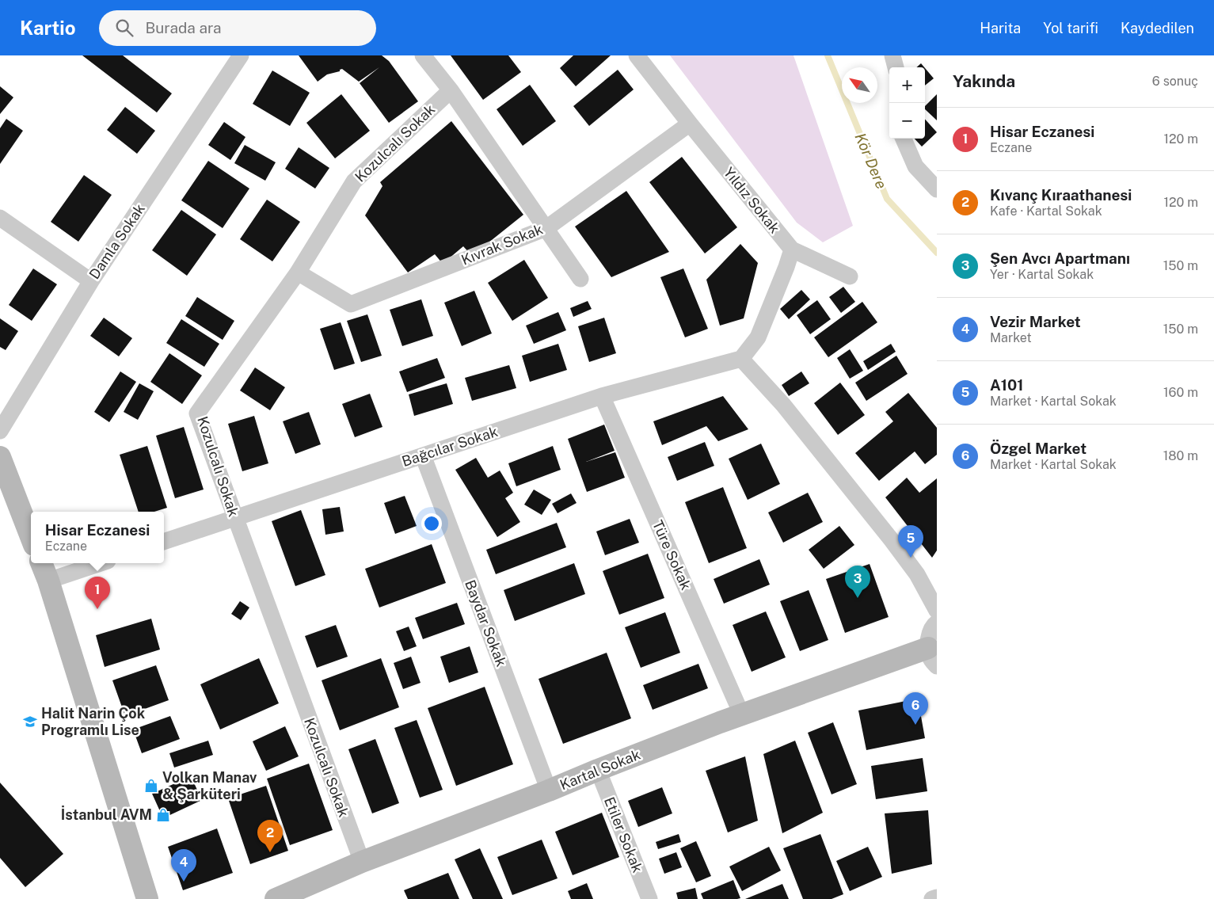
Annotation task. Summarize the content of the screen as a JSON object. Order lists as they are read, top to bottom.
{
  "streets": {
    "street": [
      "Kozulcalı Sokak",
      "Yıldız Sokak",
      "Damla Sokak",
      "Kıvrak Sokak",
      "Bağcılar Sokak",
      "Türe Sokak",
      "Baydar Sokak",
      "Kartal Sokak",
      "Etiler Sokak"
    ]
  },
  "crossings": [
    ["Kozulcalı Sokak", "Kıvrak Sokak"],
    ["Kozulcalı Sokak", "Bağcılar Sokak"],
    ["Kozulcalı Sokak", "Kartal Sokak"],
    ["Yıldız Sokak", "Kıvrak Sokak"],
    ["Bağcılar Sokak", "Türe Sokak"],
    ["Bağcılar Sokak", "Baydar Sokak"],
    ["Türe Sokak", "Kartal Sokak"],
    ["Baydar Sokak", "Kartal Sokak"],
    ["Kartal Sokak", "Etiler Sokak"]
  ],
  "water": ["Kör Dere"],
  "places": {
    "school or university": ["Halit Narin Çok Programlı Lise"],
    "shop": ["Volkan Manav & Şarküteri", "İstanbul AVM"]
  },
  "north": "top left",
  "page": {
    "header": "Kartio",
    "search": "Burada ara",
    "nav": ["Harita", "Yol tarifi", "Kaydedilen"],
    "heading": ["Yakında", "6 sonuç"],
    "map_buttons": ["+", "−"],
    "list": [
      {
        "mark": "1",
        "name": "Hisar Eczanesi",
        "note": "Eczane",
        "value": "120 m"
      },
      {
        "mark": "2",
        "name": "Kıvanç Kıraathanesi",
        "note": "Kafe · Kartal Sokak",
        "value": "120 m"
      },
      {
        "mark": "3",
        "name": "Şen Avcı Apartmanı",
        "note": "Yer · Kartal Sokak",
        "value": "150 m"
      },
      {
        "mark": "4",
        "name": "Vezir Market",
        "note": "Market",
        "value": "150 m"
      },
      {
        "mark": "5",
        "name": "A101",
        "note": "Market · Kartal Sokak",
        "value": "160 m"
      },
      {
        "mark": "6",
        "name": "Özgel Market",
        "note": "Market · Kartal Sokak",
        "value": "180 m"
      }
    ],
    "popup": ["Hisar Eczanesi", "Eczane"],
    "pins": [
      "5",
      "3",
      "1",
      "6",
      "2",
      "4"
    ]
  }
}
